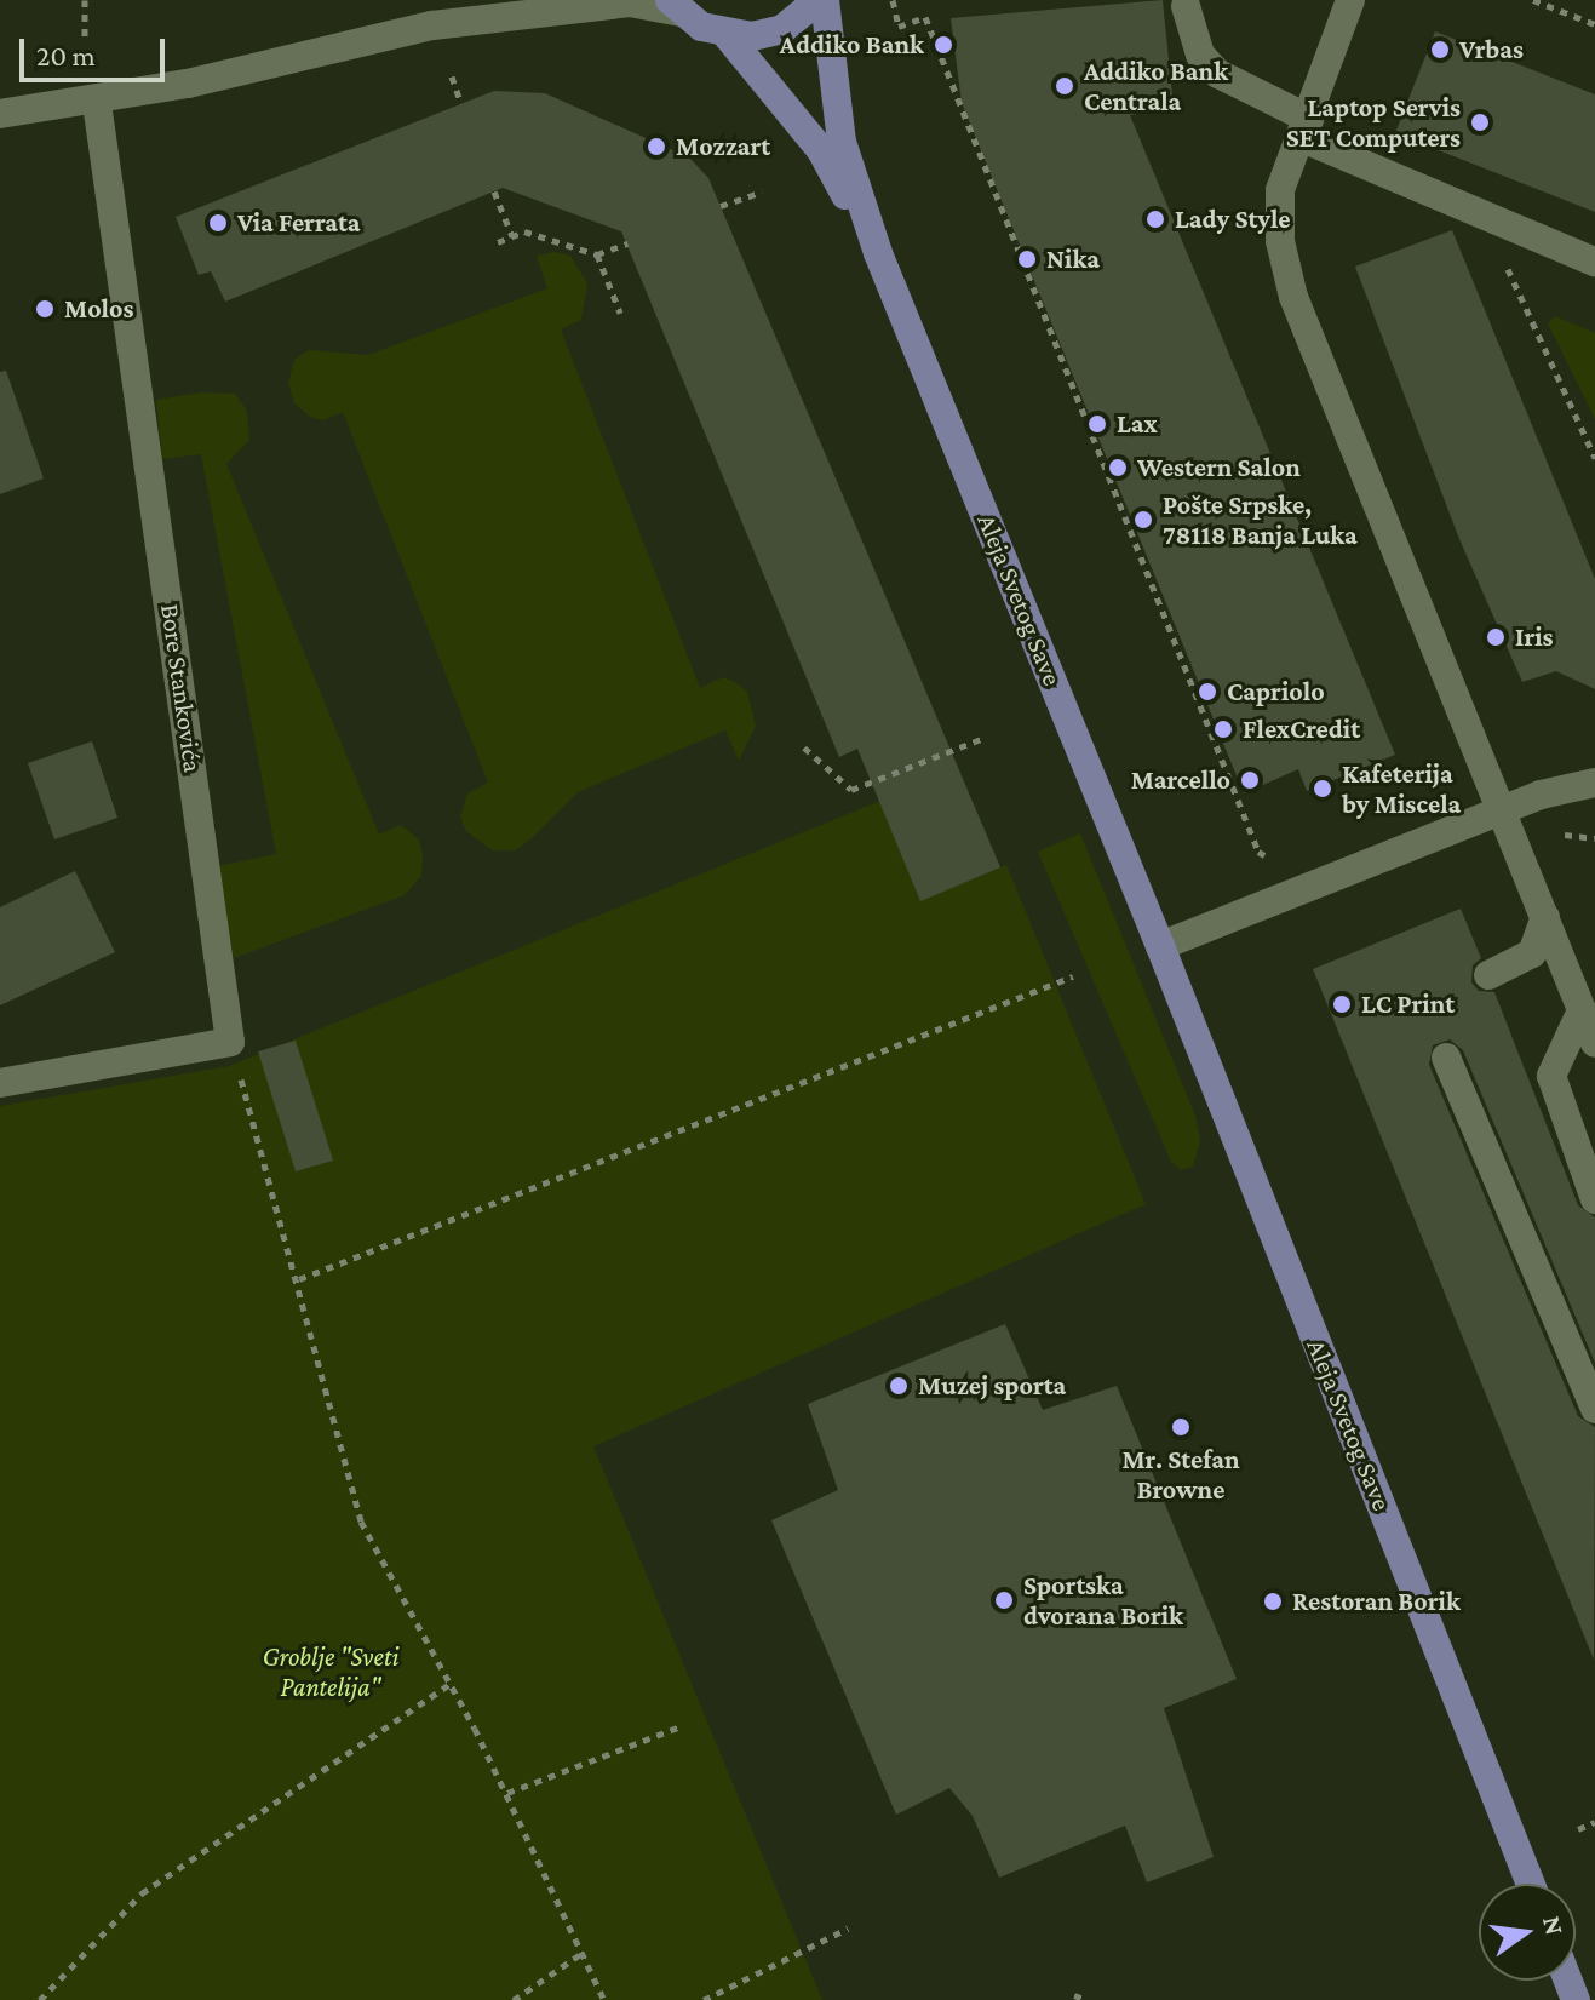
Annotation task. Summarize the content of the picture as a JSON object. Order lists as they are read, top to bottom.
{
  "streets": {
    "main road": ["Aleja Svetog Save"],
    "street": ["Bore Stankovića"]
  },
  "parks": ["Groblje \"Sveti Pantelija\""],
  "places": [
    "Addiko Bank",
    "Vrbas",
    "Addiko Bank Centrala",
    "Laptop Servis SET Computers",
    "Mozzart",
    "Lady Style",
    "Via Ferrata",
    "Nika",
    "Molos",
    "Lax",
    "Western Salon",
    "Pošte Srpske, 78118 Banja Luka",
    "Iris",
    "Capriolo",
    "FlexCredit",
    "Marcello",
    "Kafeterija by Miscela",
    "LC Print",
    "Muzej sporta",
    "Mr. Stefan Browne",
    "Sportska dvorana Borik",
    "Restoran Borik"
  ],
  "scale_bar": "20 m",
  "north": "right"
}
